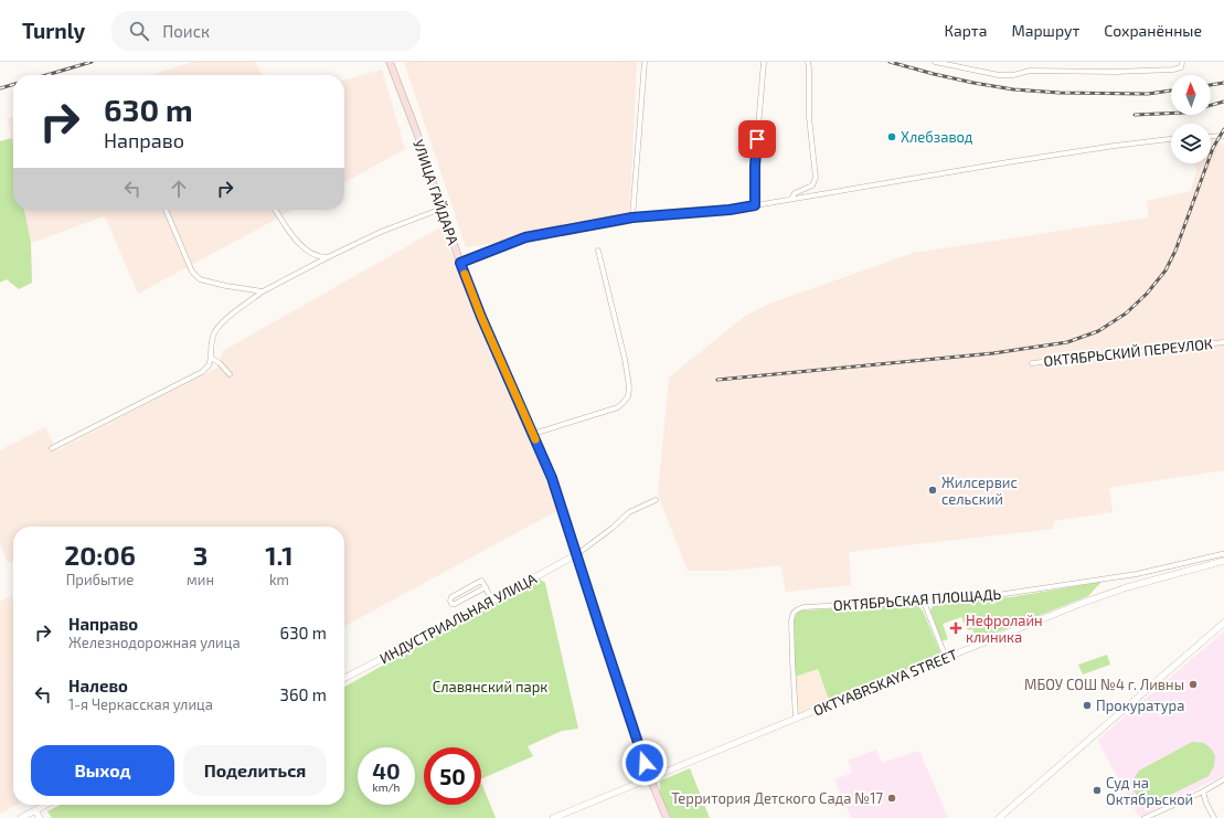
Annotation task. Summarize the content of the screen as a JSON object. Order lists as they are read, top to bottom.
{
  "streets": {
    "main road": ["УЛИЦА ГАЙДАРА"],
    "street": [
      "ОКТЯБРЬСКИЙ ПЕРЕУЛОК",
      "ОКТЯБРЬСКАЯ ПЛОЩАДЬ",
      "ИНДУСТРИАЛЬНАЯ УЛИЦА",
      "OKTYABRSKAYA STREET"
    ]
  },
  "crossings": [
    ["УЛИЦА ГАЙДАРА", "ИНДУСТРИАЛЬНАЯ УЛИЦА"],
    ["УЛИЦА ГАЙДАРА", "OKTYABRSKAYA STREET"],
    ["ОКТЯБРЬСКАЯ ПЛОЩАДЬ", "OKTYABRSKAYA STREET"]
  ],
  "parks": ["Славянский парк"],
  "places": {
    "other": [
      "Хлебзавод",
      "Жилсервис сельский",
      "МБОУ СОШ №4 г. Ливны",
      "Прокуратура",
      "Суд на Октябрьской",
      "Территория Детского Сада №17"
    ],
    "health": ["Нефролайн клиника"]
  },
  "north": "top",
  "page": {
    "header": "Turnly",
    "search": "Поиск",
    "nav": ["Карта", "Маршрут", "Сохранённые"],
    "turn": ["630 m", "Направо"],
    "eta": [
      "20:06",
      "Прибытие",
      "3",
      "мин",
      "1.1",
      "km"
    ],
    "list": [
      {
        "name": "Направо",
        "note": "Железнодорожная улица",
        "value": "630 m"
      },
      {
        "name": "Налево",
        "note": "1-я Черкасская улица",
        "value": "360 m"
      }
    ],
    "buttons": ["Выход", "Поделиться"],
    "speed": "40 km/h",
    "limit": "50"
  }
}
